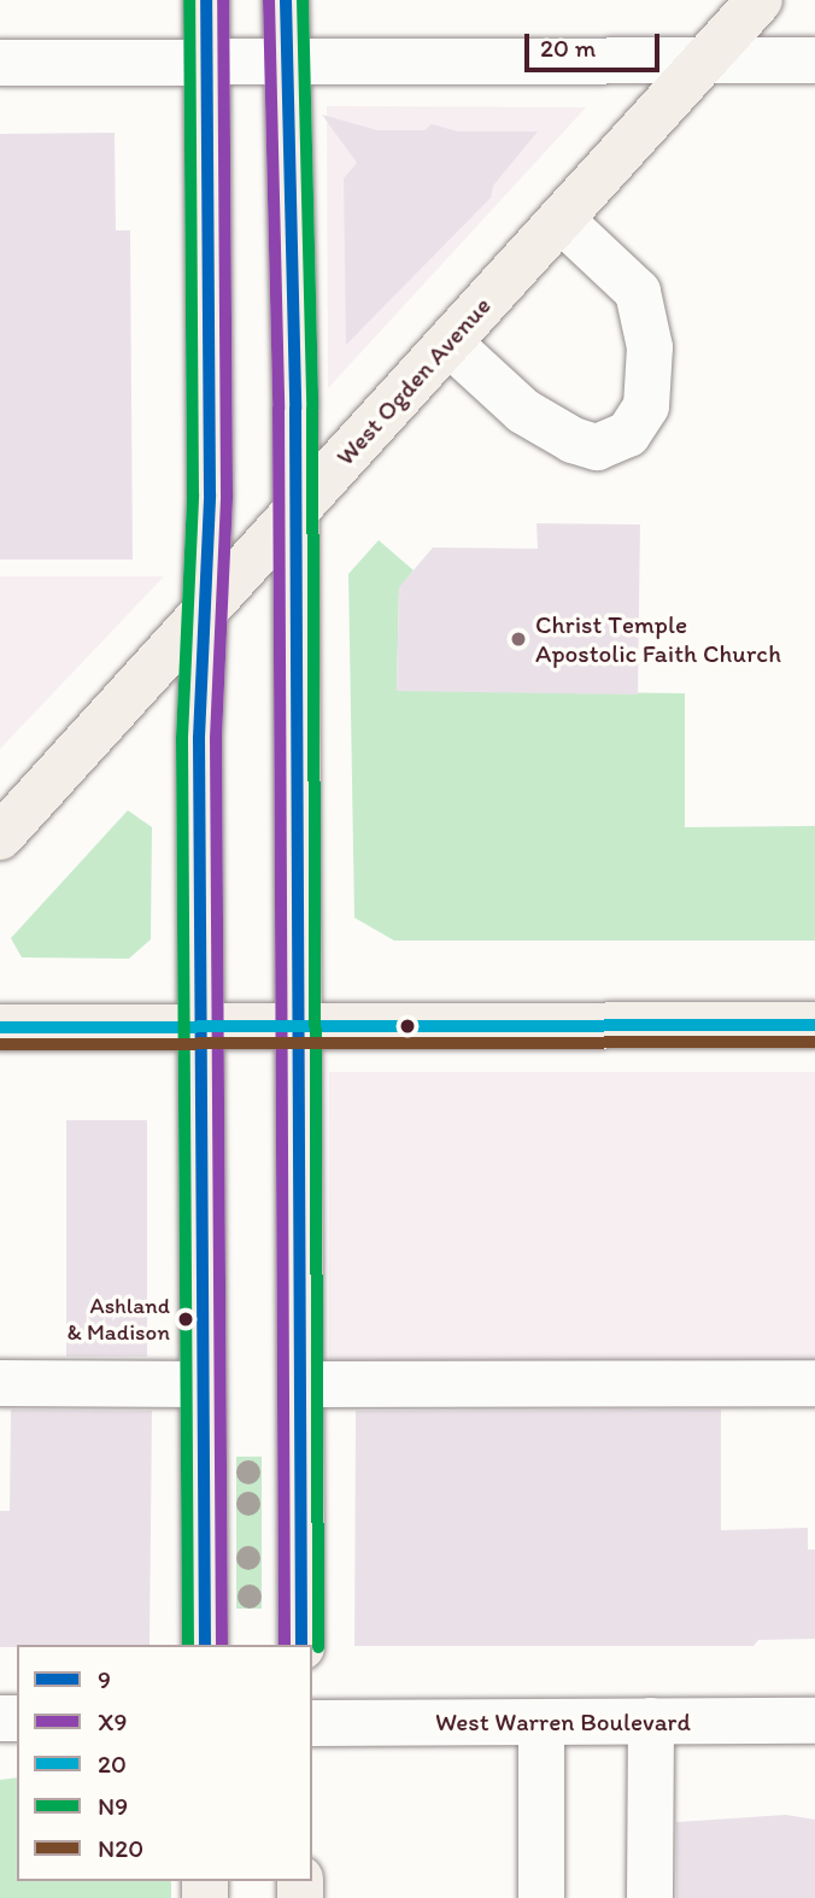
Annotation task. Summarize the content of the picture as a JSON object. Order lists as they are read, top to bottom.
{
  "streets": {
    "main road": ["West Ogden Avenue"],
    "street": ["West Warren Boulevard"]
  },
  "places": ["Christ Temple Apostolic Faith Church", "Ashland & Madison"],
  "lines": [
    "transit line 9",
    "transit line X9",
    "transit line N9",
    "transit line 20",
    "transit line N20"
  ],
  "legend": [
    "9",
    "X9",
    "20",
    "N9",
    "N20"
  ],
  "scale_bar": "20 m"
}
